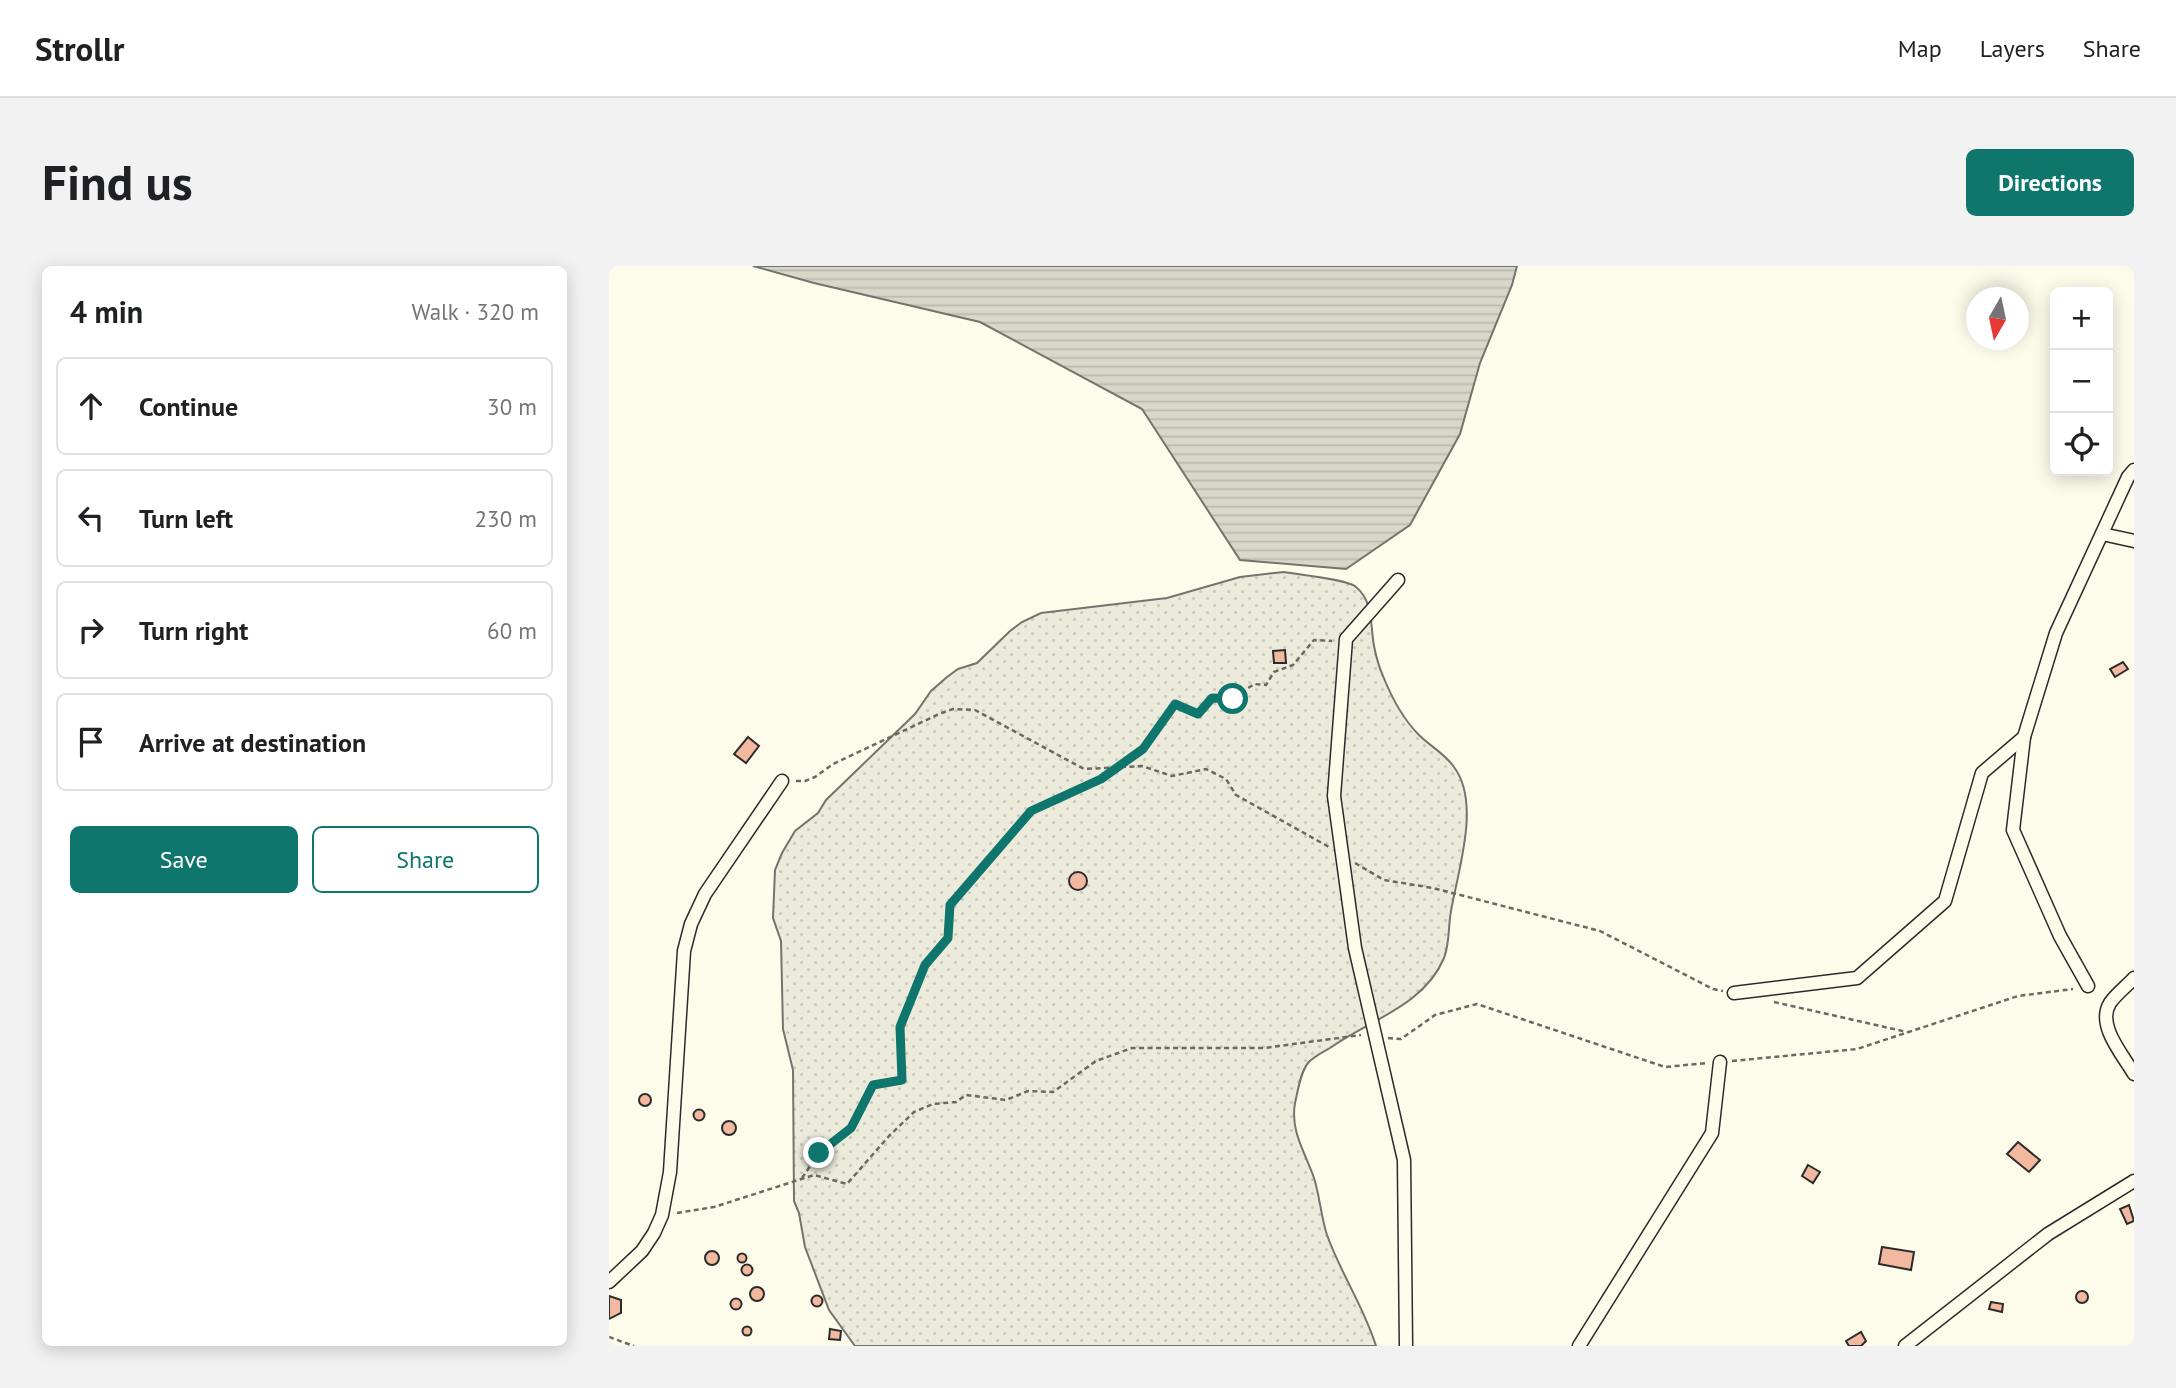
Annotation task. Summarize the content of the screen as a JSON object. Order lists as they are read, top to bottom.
{
  "north": "bottom",
  "page": {
    "header": "Strollr",
    "nav": ["Map", "Layers", "Share"],
    "buttons": [
      "Directions",
      ["Save", "Share"]
    ],
    "title": "Find us",
    "heading": ["4 min", "Walk · 320 m"],
    "map_buttons": ["+", "−"],
    "list": [
      ["Continue", "30 m"],
      ["Turn left", "230 m"],
      ["Turn right", "60 m"],
      "Arrive at destination"
    ]
  }
}
